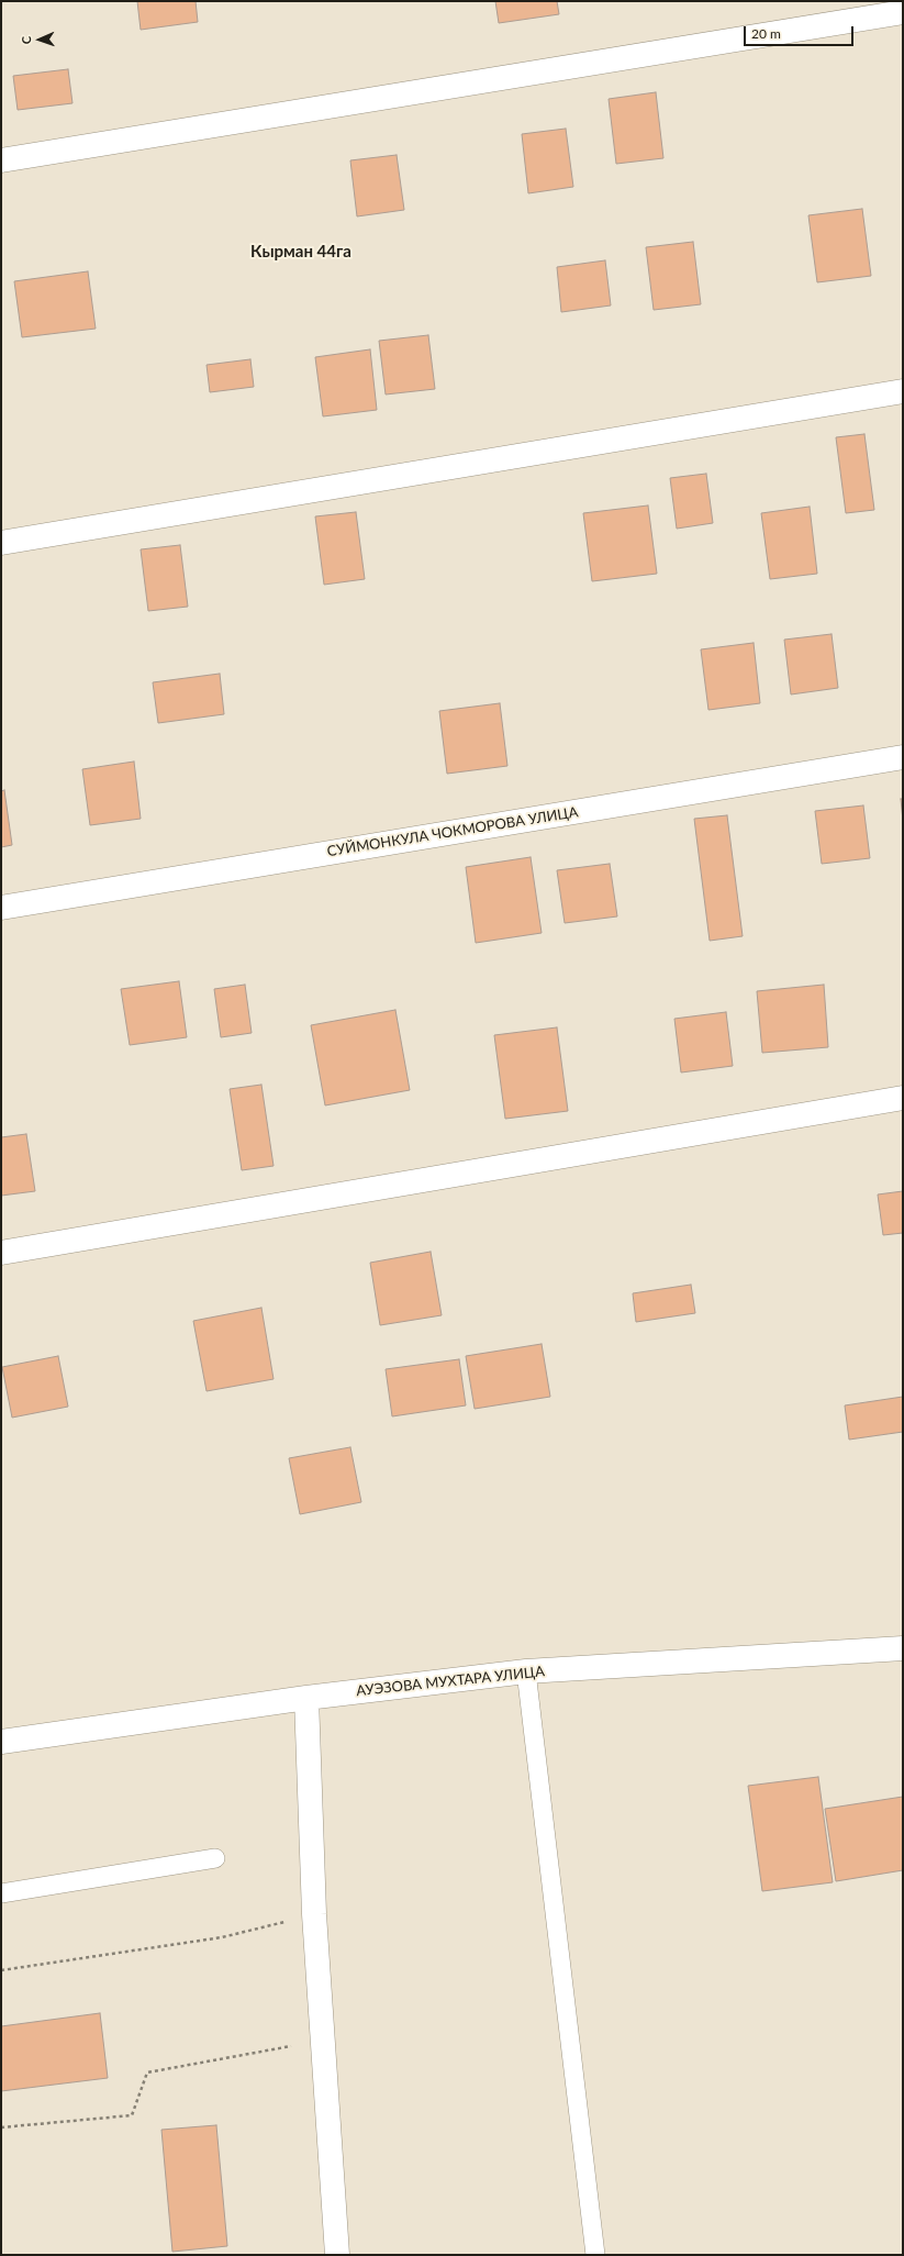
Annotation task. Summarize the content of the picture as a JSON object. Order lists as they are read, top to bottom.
{
  "streets": {
    "street": ["СУЙМОНКУЛА ЧОКМОРОВА УЛИЦА", "АУЭЗОВА МУХТАРА УЛИЦА"]
  },
  "districts": ["Кырман 44га"],
  "scale_bar": "20 m",
  "north": "left"
}
